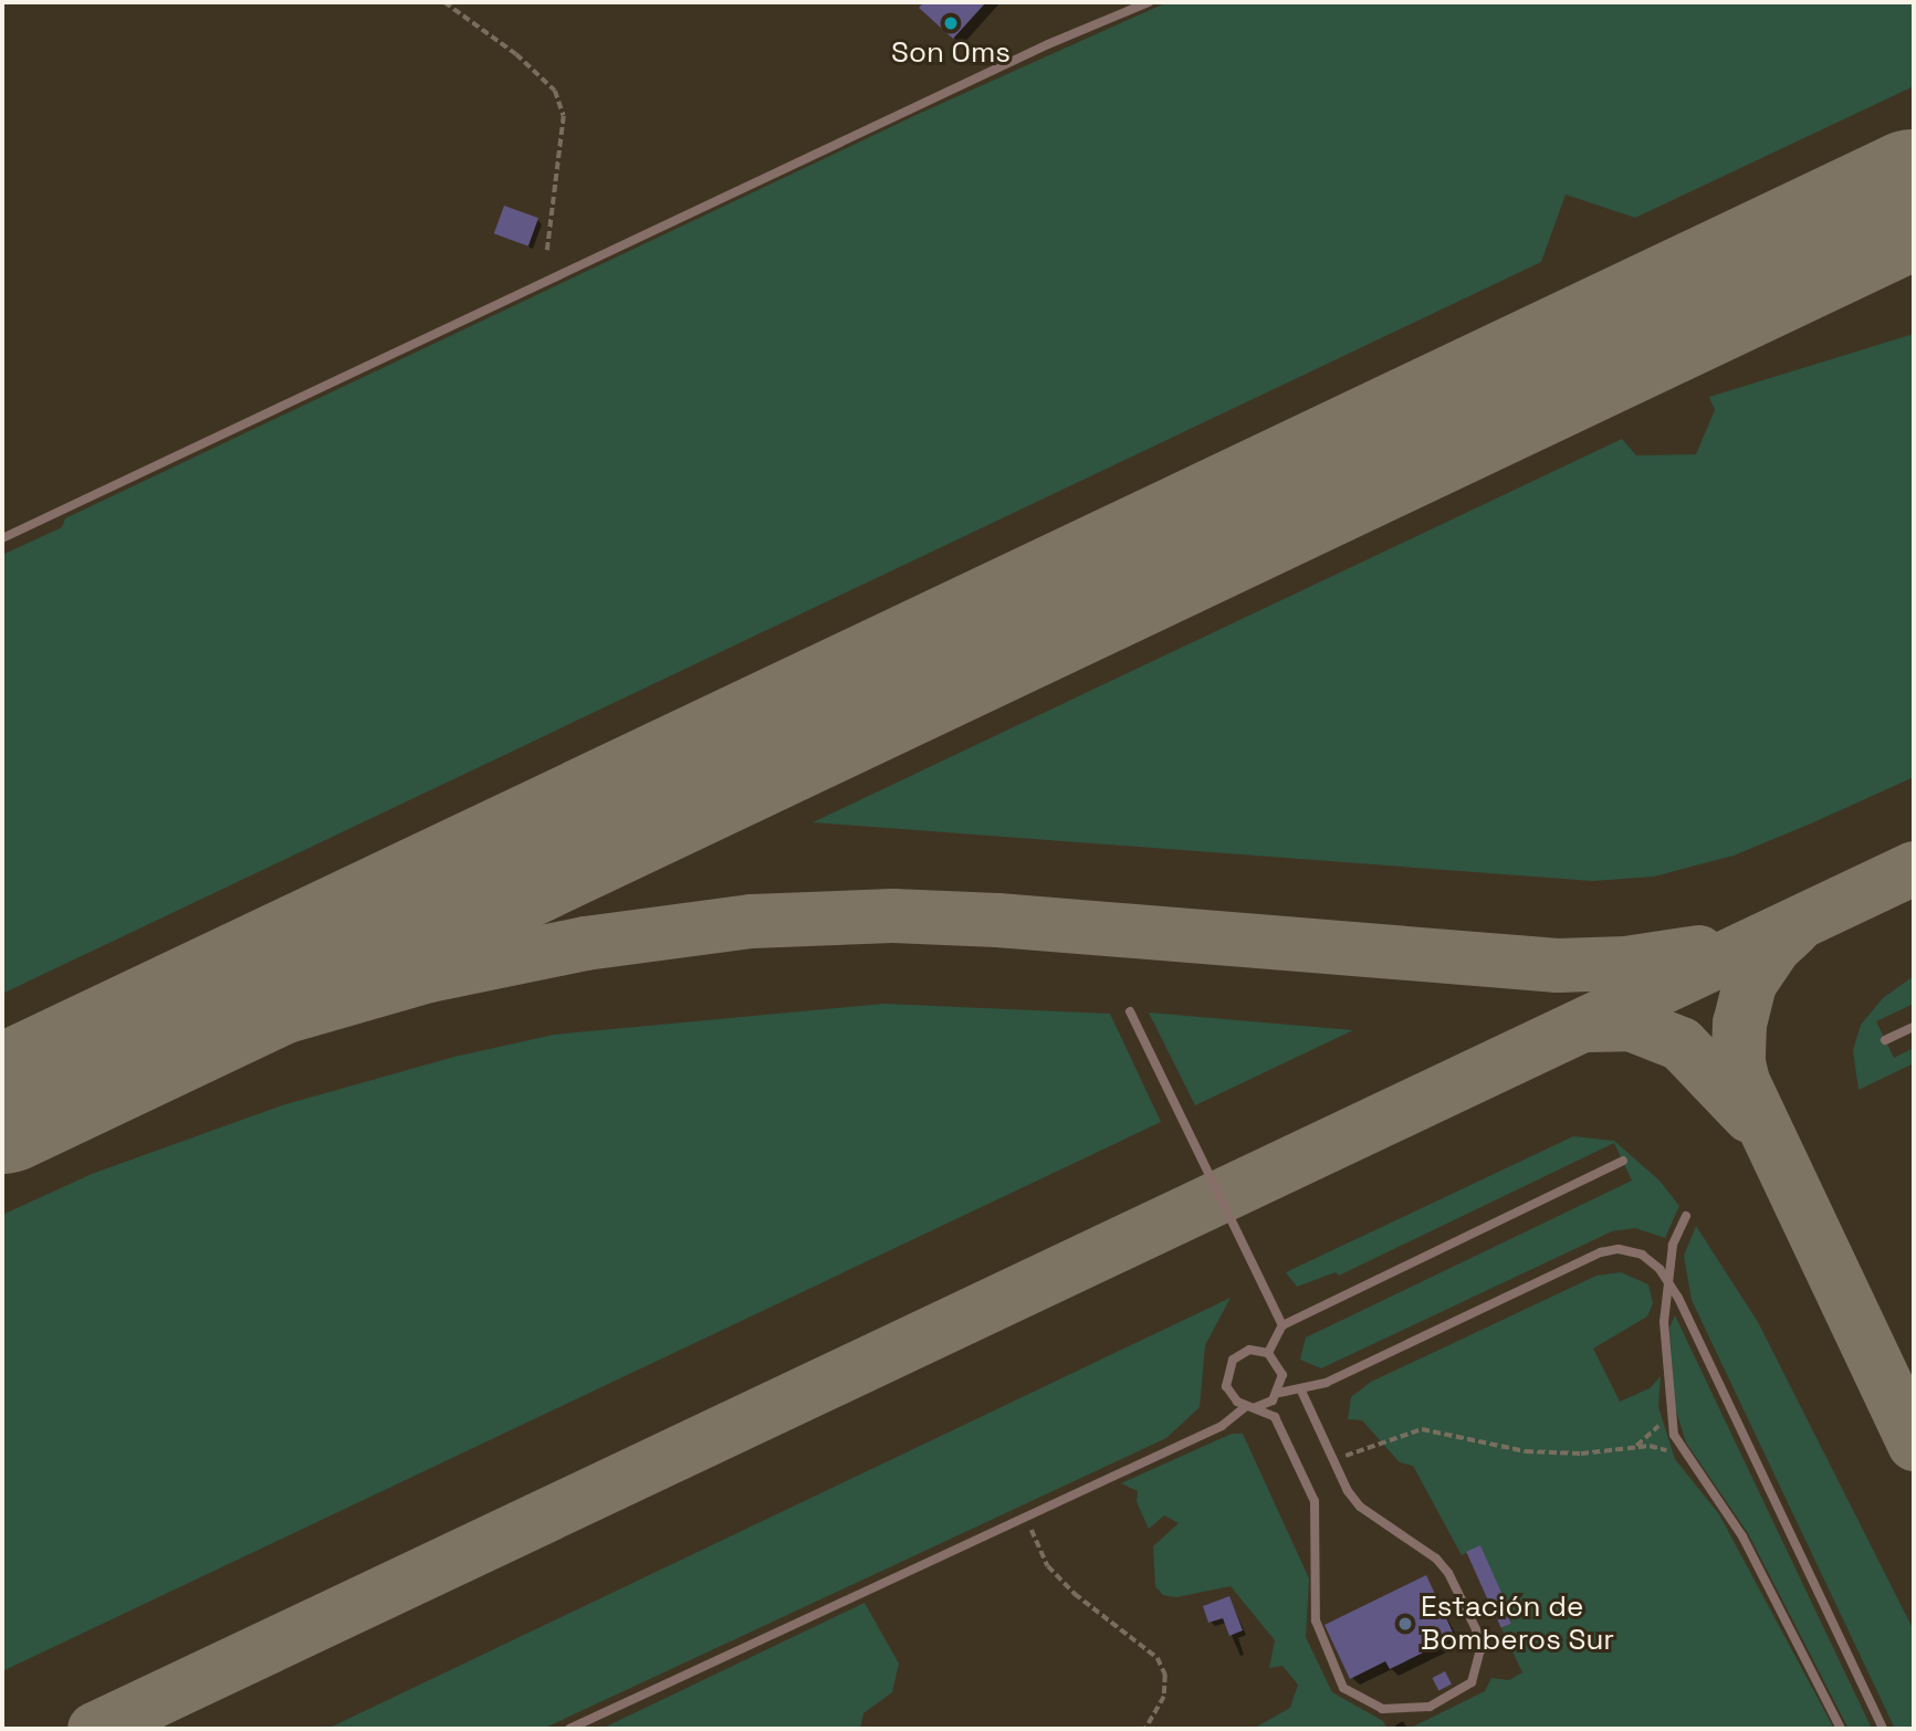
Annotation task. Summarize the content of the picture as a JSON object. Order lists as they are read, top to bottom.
{
  "places": ["Son Oms", "Estación de Bomberos Sur"]
}
